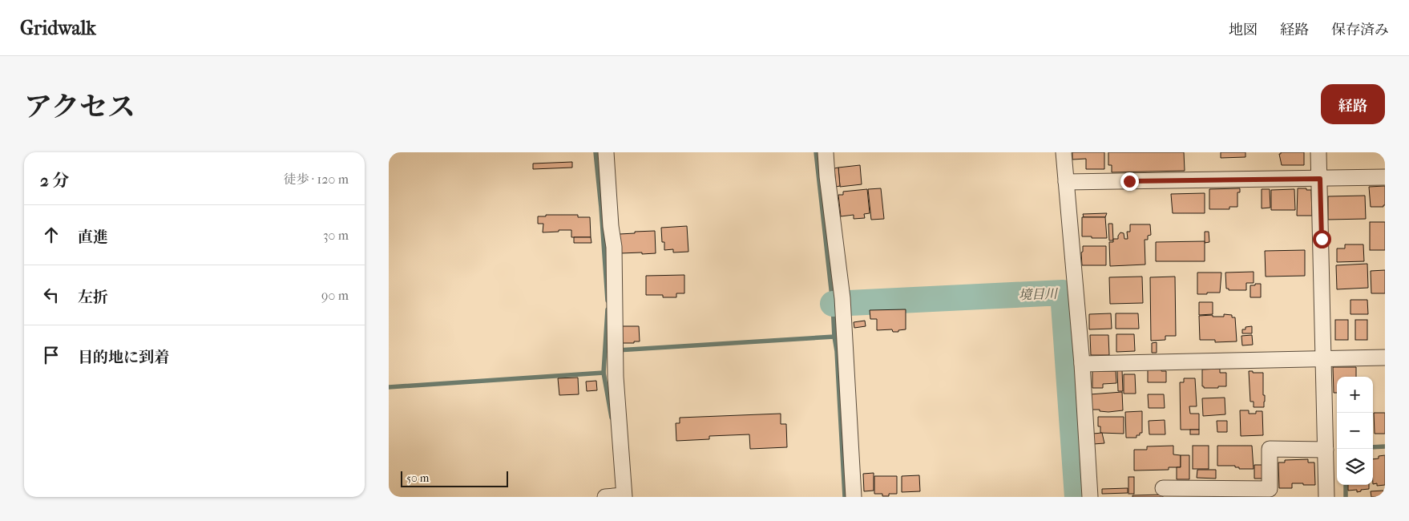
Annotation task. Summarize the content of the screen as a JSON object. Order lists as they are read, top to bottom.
{
  "water": ["境目川"],
  "scale_bar": "50 m",
  "page": {
    "header": "Gridwalk",
    "nav": ["地図", "経路", "保存済み"],
    "title": "アクセス",
    "buttons": "経路",
    "heading": ["2 分", "徒歩 · 120 m"],
    "list": [
      ["直進", "30 m"],
      ["左折", "90 m"],
      "目的地に到着"
    ],
    "map_buttons": ["+", "−"],
    "scale": "50 m"
  }
}
